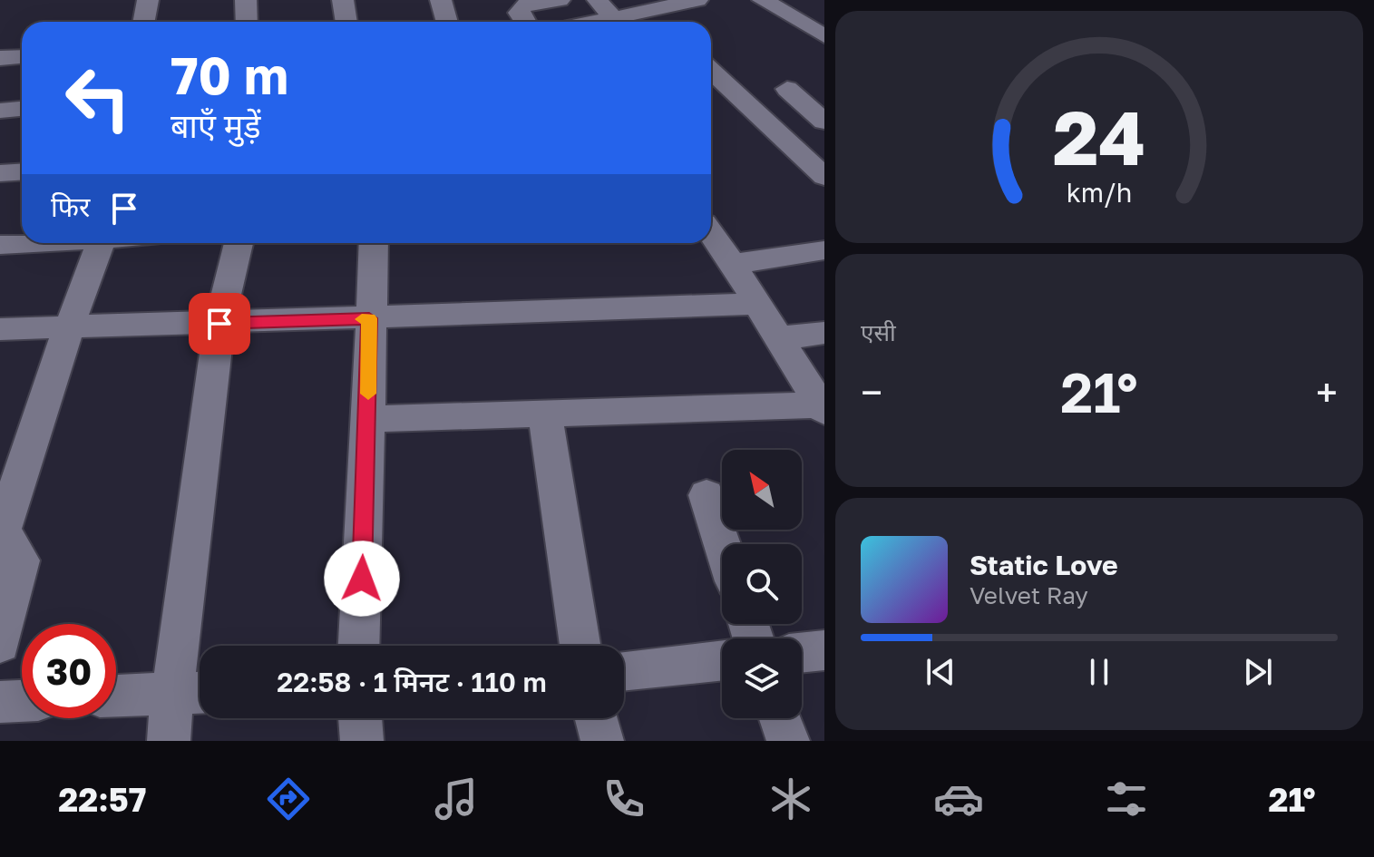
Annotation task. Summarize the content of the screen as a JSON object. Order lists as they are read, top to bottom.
{
  "north": "top left",
  "page": {
    "turn": ["70 m", "बाएँ मुड़ें"],
    "then": "फिर",
    "tile": "एसी",
    "heat": ["−", "21°", "+"],
    "song": ["Static Love", "Velvet Ray"],
    "limit": "30",
    "trip": "22:58 · 1 मिनट · 110 m",
    "tabs": ["22:57", "21°"],
    "gauge": ["24", "km/h"]
  }
}
